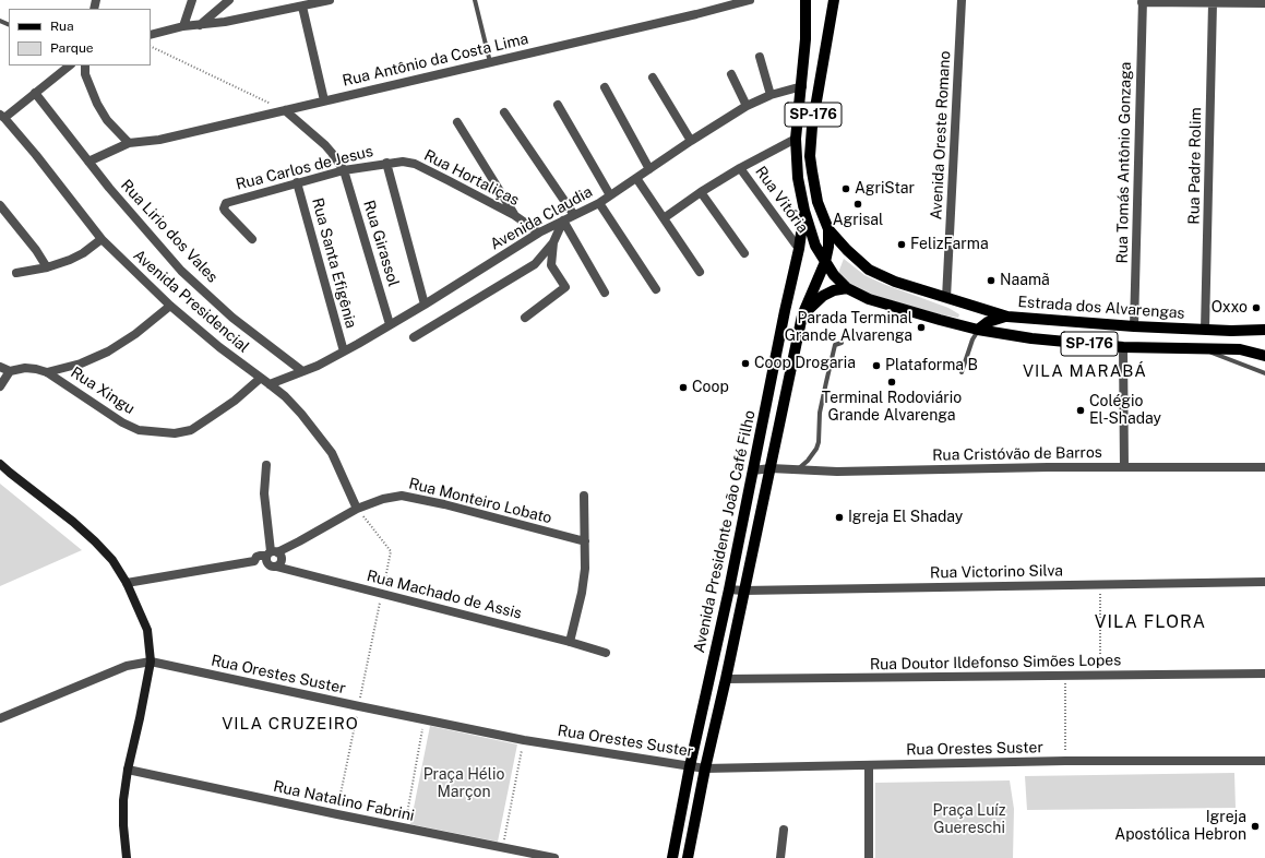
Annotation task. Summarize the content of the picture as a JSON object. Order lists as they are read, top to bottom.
{
  "streets": {
    "main road": ["SP-176", "Estrada dos Alvarengas", "Avenida Presidente João Café Filho"],
    "street": [
      "Rua Antônio da Costa Lima",
      "Avenida Oreste Romano",
      "Rua Tomás Antônio Gonzaga",
      "Rua Padre Rolim",
      "Rua Carlos de Jesus",
      "Rua Hortaliças",
      "Rua Vitória",
      "Avenida Claudia",
      "Rua Lirio dos Vales",
      "Rua Girassol",
      "Rua Santa Efigênia",
      "Avenida Presidencial",
      "Rua Xingu",
      "Rua Cristóvão de Barros",
      "Rua Monteiro Lobato",
      "Rua Victorino Silva",
      "Rua Machado de Assis",
      "Rua Doutor Ildefonso Simões Lopes",
      "Rua Orestes Suster",
      "Rua Natalino Fabrini"
    ]
  },
  "crossings": [
    ["Rua Antônio da Costa Lima", "Rua Lirio dos Vales"],
    ["Rua Antônio da Costa Lima", "Rua Girassol"],
    ["SP-176", "Avenida Claudia"],
    ["SP-176", "Avenida Presidente João Café Filho"],
    ["Avenida Oreste Romano", "Estrada dos Alvarengas"],
    ["Rua Tomás Antônio Gonzaga", "Estrada dos Alvarengas"],
    ["Rua Padre Rolim", "Estrada dos Alvarengas"],
    ["Rua Carlos de Jesus", "Rua Hortaliças"],
    ["Rua Carlos de Jesus", "Rua Girassol"],
    ["Rua Carlos de Jesus", "Rua Santa Efigênia"],
    ["Rua Hortaliças", "Avenida Claudia"],
    ["Rua Vitória", "Avenida Presidente João Café Filho"],
    ["Avenida Claudia", "Rua Lirio dos Vales"],
    ["Avenida Claudia", "Rua Girassol"],
    ["Avenida Claudia", "Rua Santa Efigênia"],
    ["Avenida Claudia", "Avenida Presidencial"],
    ["Avenida Presidencial", "Rua Xingu"],
    ["Avenida Presidencial", "Rua Monteiro Lobato"],
    ["Estrada dos Alvarengas", "Avenida Presidente João Café Filho"],
    ["Rua Cristóvão de Barros", "Avenida Presidente João Café Filho"],
    ["Rua Monteiro Lobato", "Rua Machado de Assis"],
    ["Avenida Presidente João Café Filho", "Rua Victorino Silva"],
    ["Avenida Presidente João Café Filho", "Rua Doutor Ildefonso Simões Lopes"],
    ["Avenida Presidente João Café Filho", "Rua Orestes Suster"]
  ],
  "districts": ["VILA MARABÁ", "VILA FLORA", "VILA CRUZEIRO"],
  "parks": ["Praça Hélio Marçon", "Praça Luíz Guereschi"],
  "places": [
    "AgriStar",
    "Agrisal",
    "FelizFarma",
    "Naamã",
    "Oxxo",
    "Parada Terminal Grande Alvarenga",
    "Coop Drogaria",
    "Plataforma B",
    "Terminal Rodoviário Grande Alvarenga",
    "Coop",
    "Colégio El-Shaday",
    "Igreja El Shaday",
    "Igreja Apostólica Hebron"
  ],
  "legend": ["Rua", "Parque"]
}
